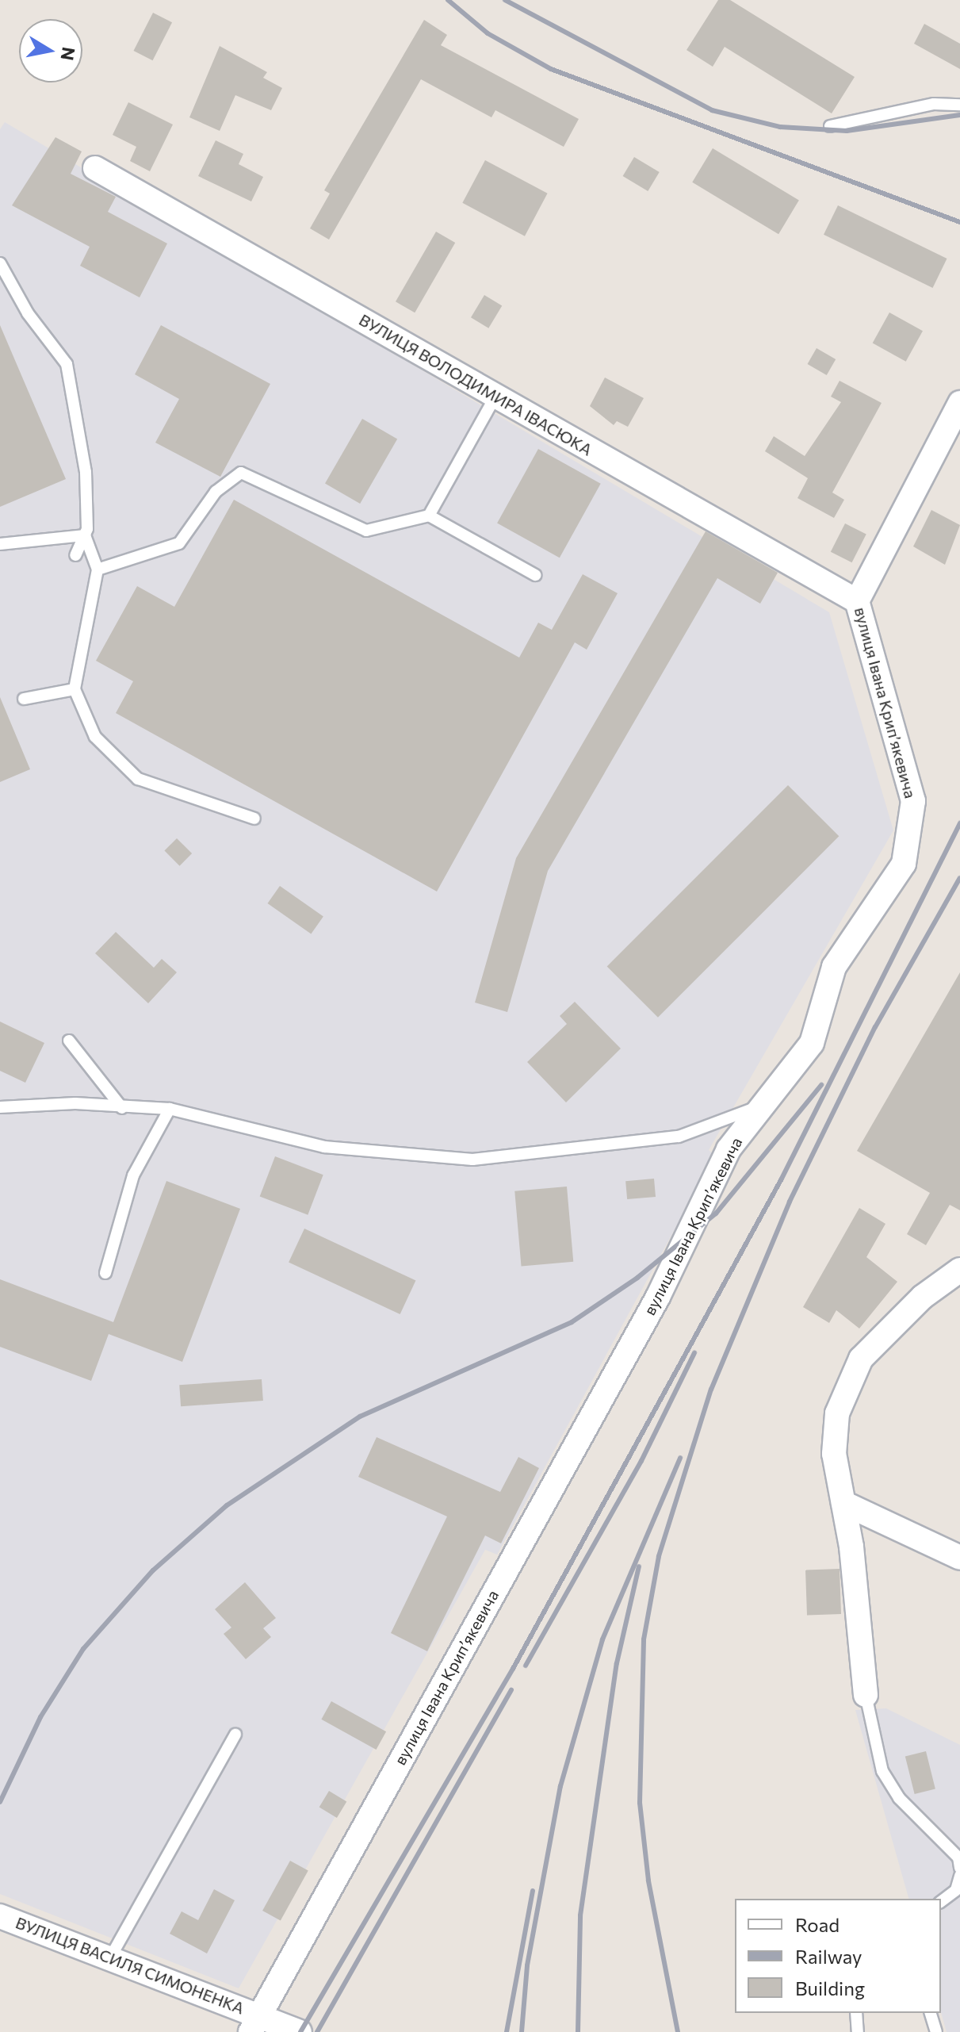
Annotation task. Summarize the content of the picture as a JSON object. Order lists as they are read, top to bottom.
{
  "streets": {
    "street": ["ВУЛИЦЯ ВОЛОДИМИРА ІВАСЮКА", "вулиця Івана Крипʼякевича", "ВУЛИЦЯ ВАСИЛЯ СИМОНЕНКА"]
  },
  "crossings": [
    ["ВУЛИЦЯ ВОЛОДИМИРА ІВАСЮКА", "вулиця Івана Крипʼякевича"],
    ["вулиця Івана Крипʼякевича", "ВУЛИЦЯ ВАСИЛЯ СИМОНЕНКА"]
  ],
  "legend": ["Road", "Railway", "Building"],
  "north": "right"
}
